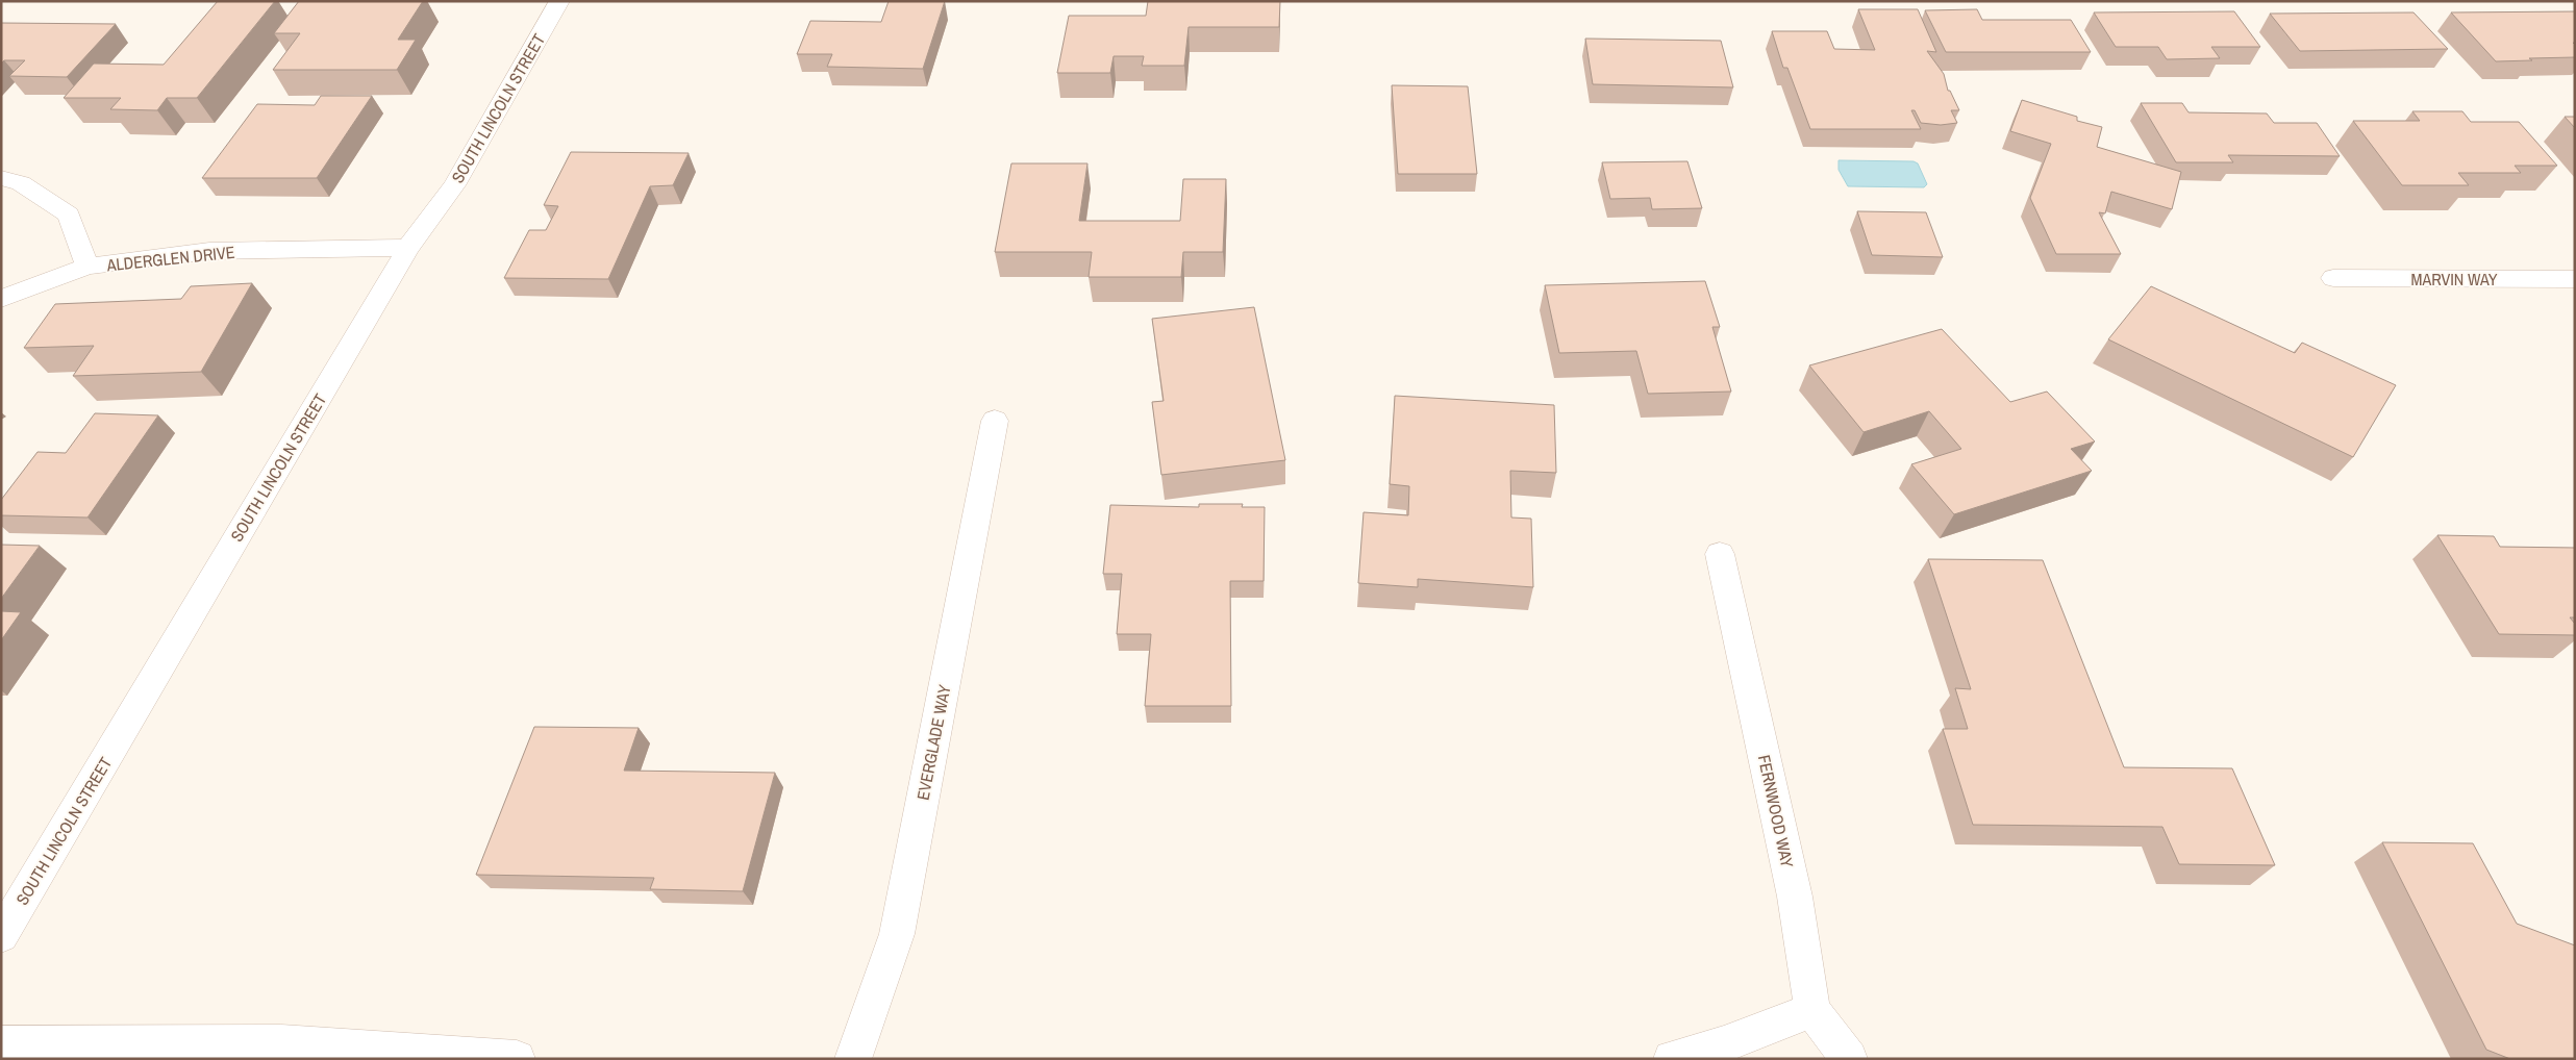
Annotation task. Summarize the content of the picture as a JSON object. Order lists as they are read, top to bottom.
{
  "streets": {
    "street": [
      "SOUTH LINCOLN STREET",
      "ALDERGLEN DRIVE",
      "MARVIN WAY",
      "EVERGLADE WAY",
      "FERNWOOD WAY"
    ]
  },
  "crossings": [
    ["SOUTH LINCOLN STREET", "ALDERGLEN DRIVE"]
  ]
}
